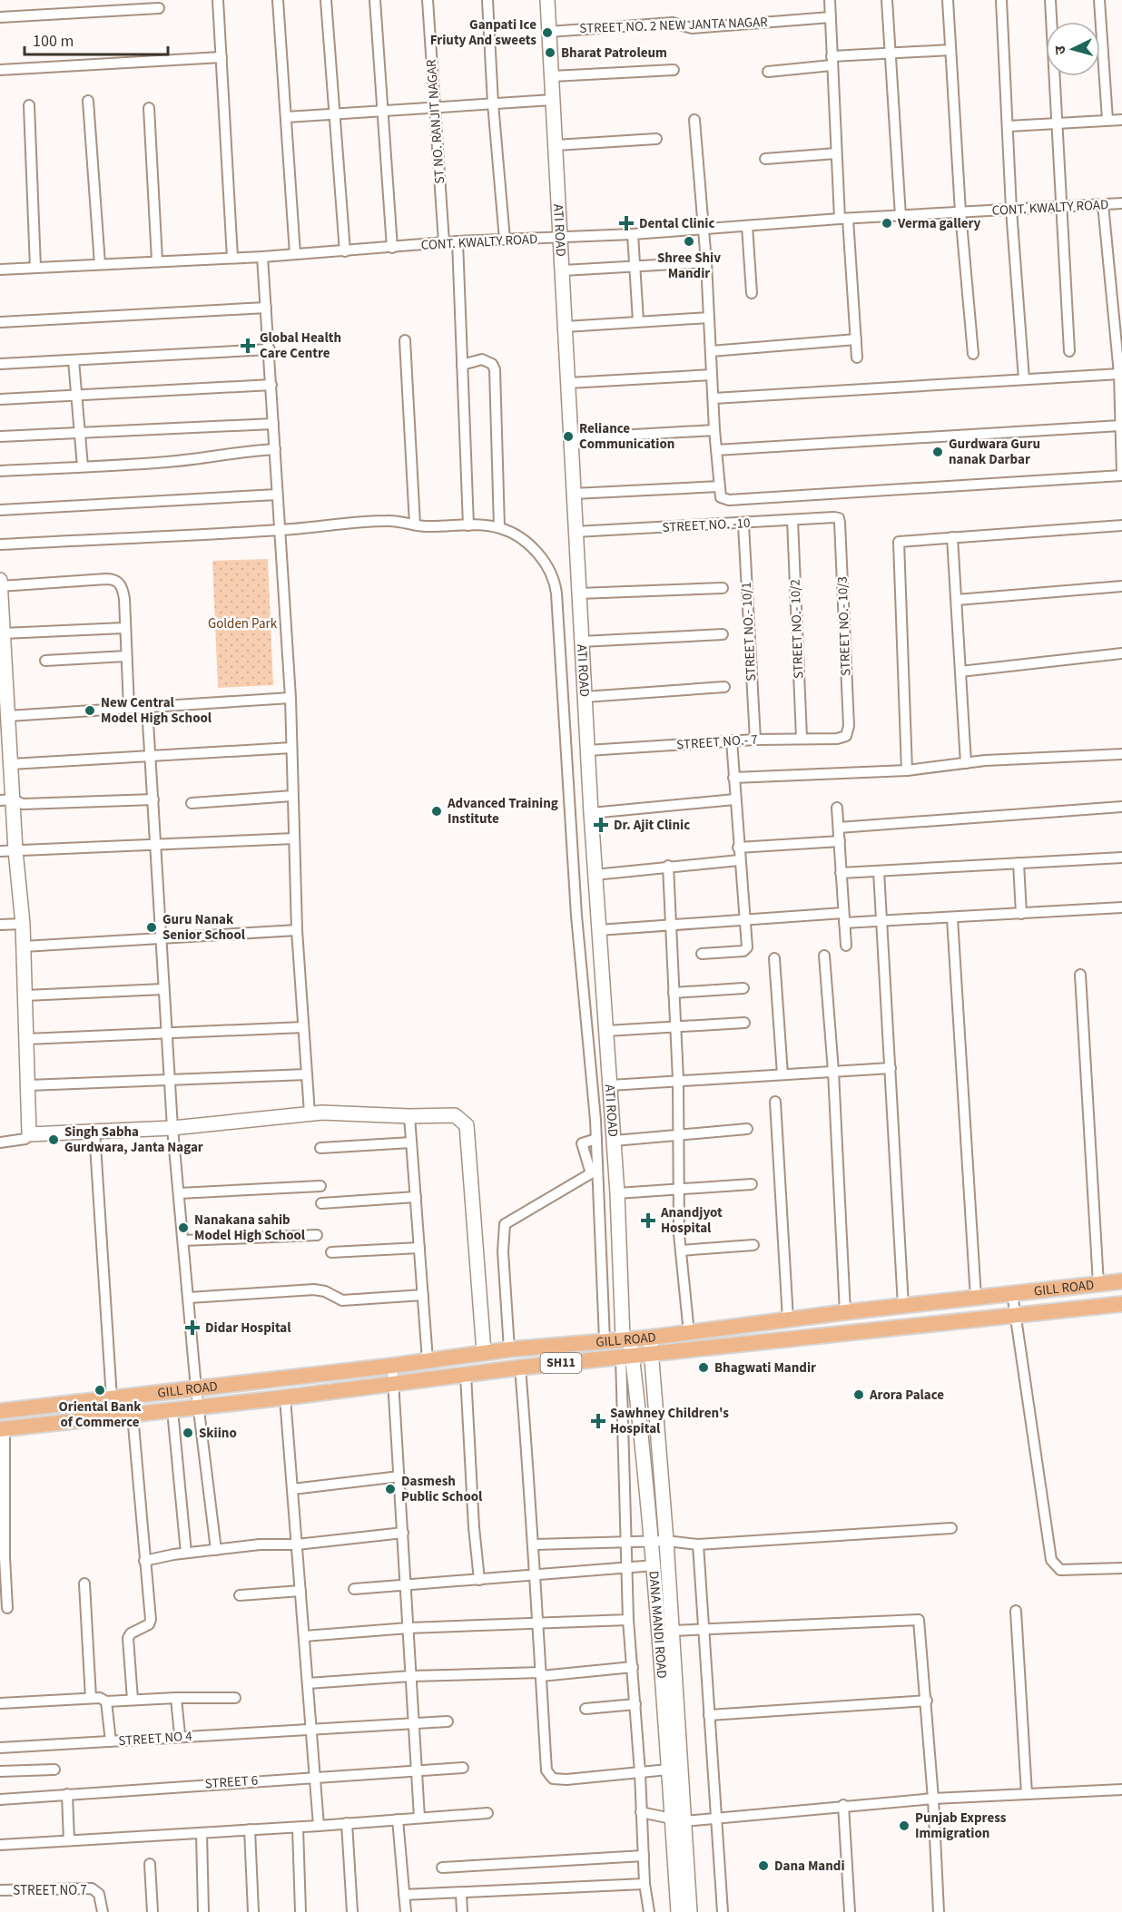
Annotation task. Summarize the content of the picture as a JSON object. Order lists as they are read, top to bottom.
{
  "streets": {
    "main road": ["GILL ROAD", "SH11"],
    "street": [
      "STREET NO. 2 NEW JANTA NAGAR",
      "ST NO. RANJIT NAGAR",
      "CONT. KWALTY ROAD",
      "ATI ROAD",
      "STREET NO. -10",
      "STREET NO.- 10/3",
      "STREET NO.- 10/2",
      "STREET NO.- 10/1",
      "STREET NO.- 7",
      "DANA MANDI ROAD",
      "STREET NO 4",
      "STREET 6",
      "STREET NO 7"
    ]
  },
  "crossings": [
    ["STREET NO. 2 NEW JANTA NAGAR", "ATI ROAD"],
    ["ST NO. RANJIT NAGAR", "CONT. KWALTY ROAD"],
    ["CONT. KWALTY ROAD", "ATI ROAD"],
    ["ATI ROAD", "STREET NO. -10"],
    ["ATI ROAD", "STREET NO.- 7"],
    ["ATI ROAD", "GILL ROAD"],
    ["ATI ROAD", "DANA MANDI ROAD"],
    ["STREET NO. -10", "STREET NO.- 10/3"],
    ["STREET NO. -10", "STREET NO.- 10/2"],
    ["STREET NO. -10", "STREET NO.- 10/1"],
    ["STREET NO.- 10/3", "STREET NO.- 7"],
    ["STREET NO.- 10/2", "STREET NO.- 7"],
    ["STREET NO.- 10/1", "STREET NO.- 7"],
    ["GILL ROAD", "DANA MANDI ROAD"]
  ],
  "parks": ["Golden Park"],
  "places": {
    "other": [
      "Ganpati Ice Friuty And sweets",
      "Bharat Patroleum",
      "Verma gallery",
      "Shree Shiv Mandir",
      "Reliance Communication",
      "Gurdwara Guru nanak Darbar",
      "New Central Model High School",
      "Advanced Training Institute",
      "Guru Nanak Senior School",
      "Singh Sabha Gurdwara, Janta Nagar",
      "Nanakana sahib Model High School",
      "Bhagwati Mandir",
      "Oriental Bank of Commerce",
      "Arora Palace",
      "Skiino",
      "Dasmesh Public School",
      "Punjab Express Immigration",
      "Dana Mandi"
    ],
    "health": [
      "Dental Clinic",
      "Global Health Care Centre",
      "Dr. Ajit Clinic",
      "Anandjyot Hospital",
      "Didar Hospital",
      "Sawhney Children's Hospital"
    ]
  },
  "scale_bar": "100 m",
  "north": "left"
}
